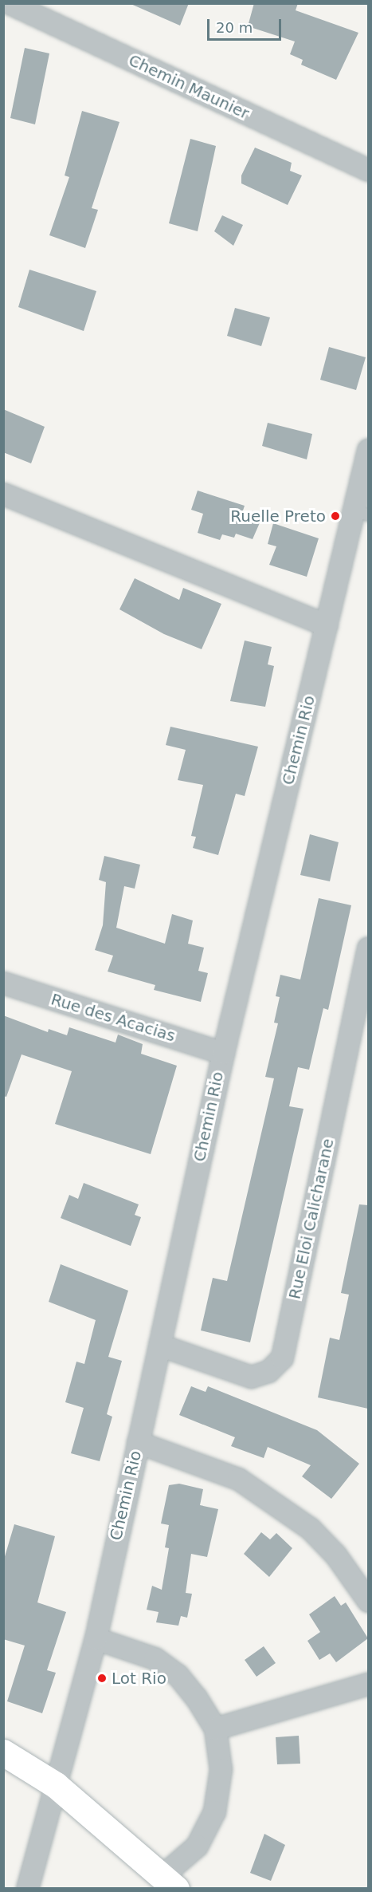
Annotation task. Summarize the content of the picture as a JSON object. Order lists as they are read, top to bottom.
{
  "streets": {
    "street": [
      "Chemin Maunier",
      "Chemin Rio",
      "Rue des Acacias",
      "Rue Eloi Calicharane"
    ]
  },
  "crossings": [
    ["Chemin Rio", "Rue des Acacias"],
    ["Chemin Rio", "Rue Eloi Calicharane"]
  ],
  "places": ["Ruelle Preto", "Lot Rio"],
  "scale_bar": "20 m"
}
